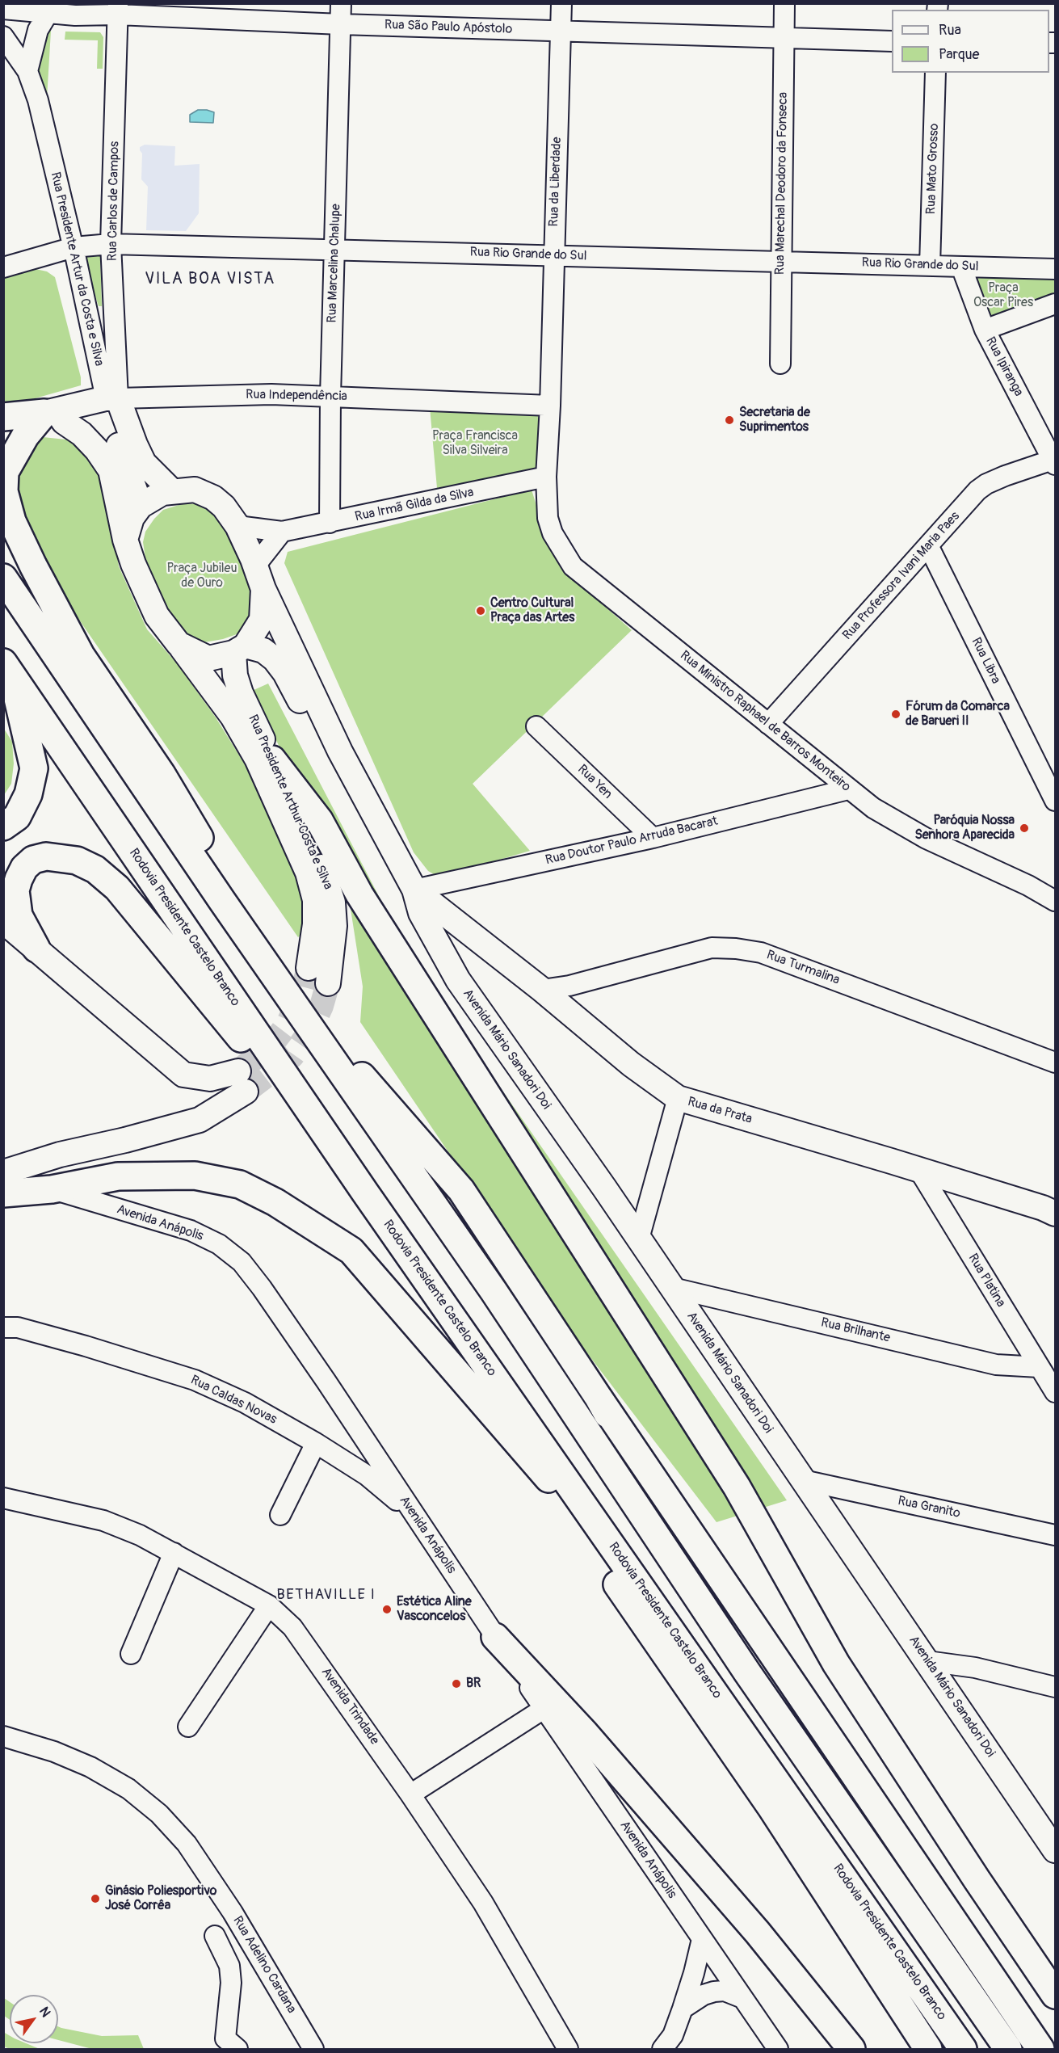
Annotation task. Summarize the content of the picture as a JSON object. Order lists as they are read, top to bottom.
{
  "streets": {
    "highway": ["Rodovia Presidente Castelo Branco"],
    "main road": [
      "Rua Presidente Artur da Costa e Silva",
      "Rua Independência",
      "Rua Presidente Arthur Costa e Silva",
      "Avenida Mário Sanadori Doi",
      "Rua da Prata"
    ],
    "street": [
      "Rua São Paulo Apóstolo",
      "Rua Mato Grosso",
      "Rua da Liberdade",
      "Rua Marechal Deodoro da Fonseca",
      "Rua Carlos de Campos",
      "Rua Rio Grande do Sul",
      "Rua Marcelina Chalupe",
      "Rua Ipiranga",
      "Rua Irmã Gilda da Silva",
      "Rua Professora Ivani Maria Paes",
      "Rua Libra",
      "Rua Ministro Raphael de Barros Monteiro",
      "Rua Yen",
      "Rua Doutor Paulo Arruda Bacarat",
      "Rua Turmalina",
      "Avenida Anápolis",
      "Rua Platina",
      "Rua Brilhante",
      "Rua Caldas Novas",
      "Rua Granito",
      "Avenida Trindade",
      "Rua Adelino Cardana"
    ]
  },
  "crossings": [
    ["Rua São Paulo Apóstolo", "Rua da Liberdade"],
    ["Rua São Paulo Apóstolo", "Rua Marechal Deodoro da Fonseca"],
    ["Rua São Paulo Apóstolo", "Rua Carlos de Campos"],
    ["Rua São Paulo Apóstolo", "Rua Marcelina Chalupe"],
    ["Rua Mato Grosso", "Rua Rio Grande do Sul"],
    ["Rua da Liberdade", "Rua Rio Grande do Sul"],
    ["Rua da Liberdade", "Rua Independência"],
    ["Rua da Liberdade", "Rua Irmã Gilda da Silva"],
    ["Rua da Liberdade", "Rua Ministro Raphael de Barros Monteiro"],
    ["Rua Marechal Deodoro da Fonseca", "Rua Rio Grande do Sul"],
    ["Rua Carlos de Campos", "Rua Rio Grande do Sul"],
    ["Rua Carlos de Campos", "Rua Presidente Artur da Costa e Silva"],
    ["Rua Carlos de Campos", "Rua Independência"],
    ["Rua Rio Grande do Sul", "Rua Marcelina Chalupe"],
    ["Rua Rio Grande do Sul", "Rua Presidente Artur da Costa e Silva"],
    ["Rua Rio Grande do Sul", "Rua Ipiranga"],
    ["Rua Marcelina Chalupe", "Rua Independência"],
    ["Rua Marcelina Chalupe", "Rua Irmã Gilda da Silva"],
    ["Rua Presidente Artur da Costa e Silva", "Rua Independência"],
    ["Rua Presidente Artur da Costa e Silva", "Rua Irmã Gilda da Silva"],
    ["Rua Presidente Artur da Costa e Silva", "Rua Presidente Arthur Costa e Silva"],
    ["Rua Ipiranga", "Rua Professora Ivani Maria Paes"],
    ["Rua Independência", "Rua Presidente Arthur Costa e Silva"],
    ["Rua Irmã Gilda da Silva", "Rua Ministro Raphael de Barros Monteiro"],
    ["Rua Irmã Gilda da Silva", "Rua Presidente Arthur Costa e Silva"],
    ["Rua Professora Ivani Maria Paes", "Rua Libra"],
    ["Rua Professora Ivani Maria Paes", "Rua Ministro Raphael de Barros Monteiro"],
    ["Rua Ministro Raphael de Barros Monteiro", "Rua Doutor Paulo Arruda Bacarat"],
    ["Rua Yen", "Rua Doutor Paulo Arruda Bacarat"],
    ["Rua Doutor Paulo Arruda Bacarat", "Avenida Mário Sanadori Doi"],
    ["Rua Doutor Paulo Arruda Bacarat", "Rua da Prata"],
    ["Rua Turmalina", "Rua da Prata"],
    ["Avenida Mário Sanadori Doi", "Rua da Prata"],
    ["Avenida Mário Sanadori Doi", "Rua Brilhante"],
    ["Avenida Mário Sanadori Doi", "Rua Granito"],
    ["Rua da Prata", "Rua Platina"],
    ["Avenida Anápolis", "Rua Caldas Novas"],
    ["Rua Platina", "Rua Brilhante"]
  ],
  "districts": ["VILA BOA VISTA", "BETHAVILLE I"],
  "parks": ["Praça Oscar Pires", "Praça Francisca Silva Silveira", "Praça Jubileu de Ouro"],
  "places": [
    "Secretaria de Suprimentos",
    "Centro Cultural Praça das Artes",
    "Fórum da Comarca de Barueri II",
    "Paróquia Nossa Senhora Aparecida",
    "Estética Aline Vasconcelos",
    "BR",
    "Ginásio Poliesportivo José Corrêa"
  ],
  "legend": ["Rua", "Parque"],
  "north": "top right"
}
